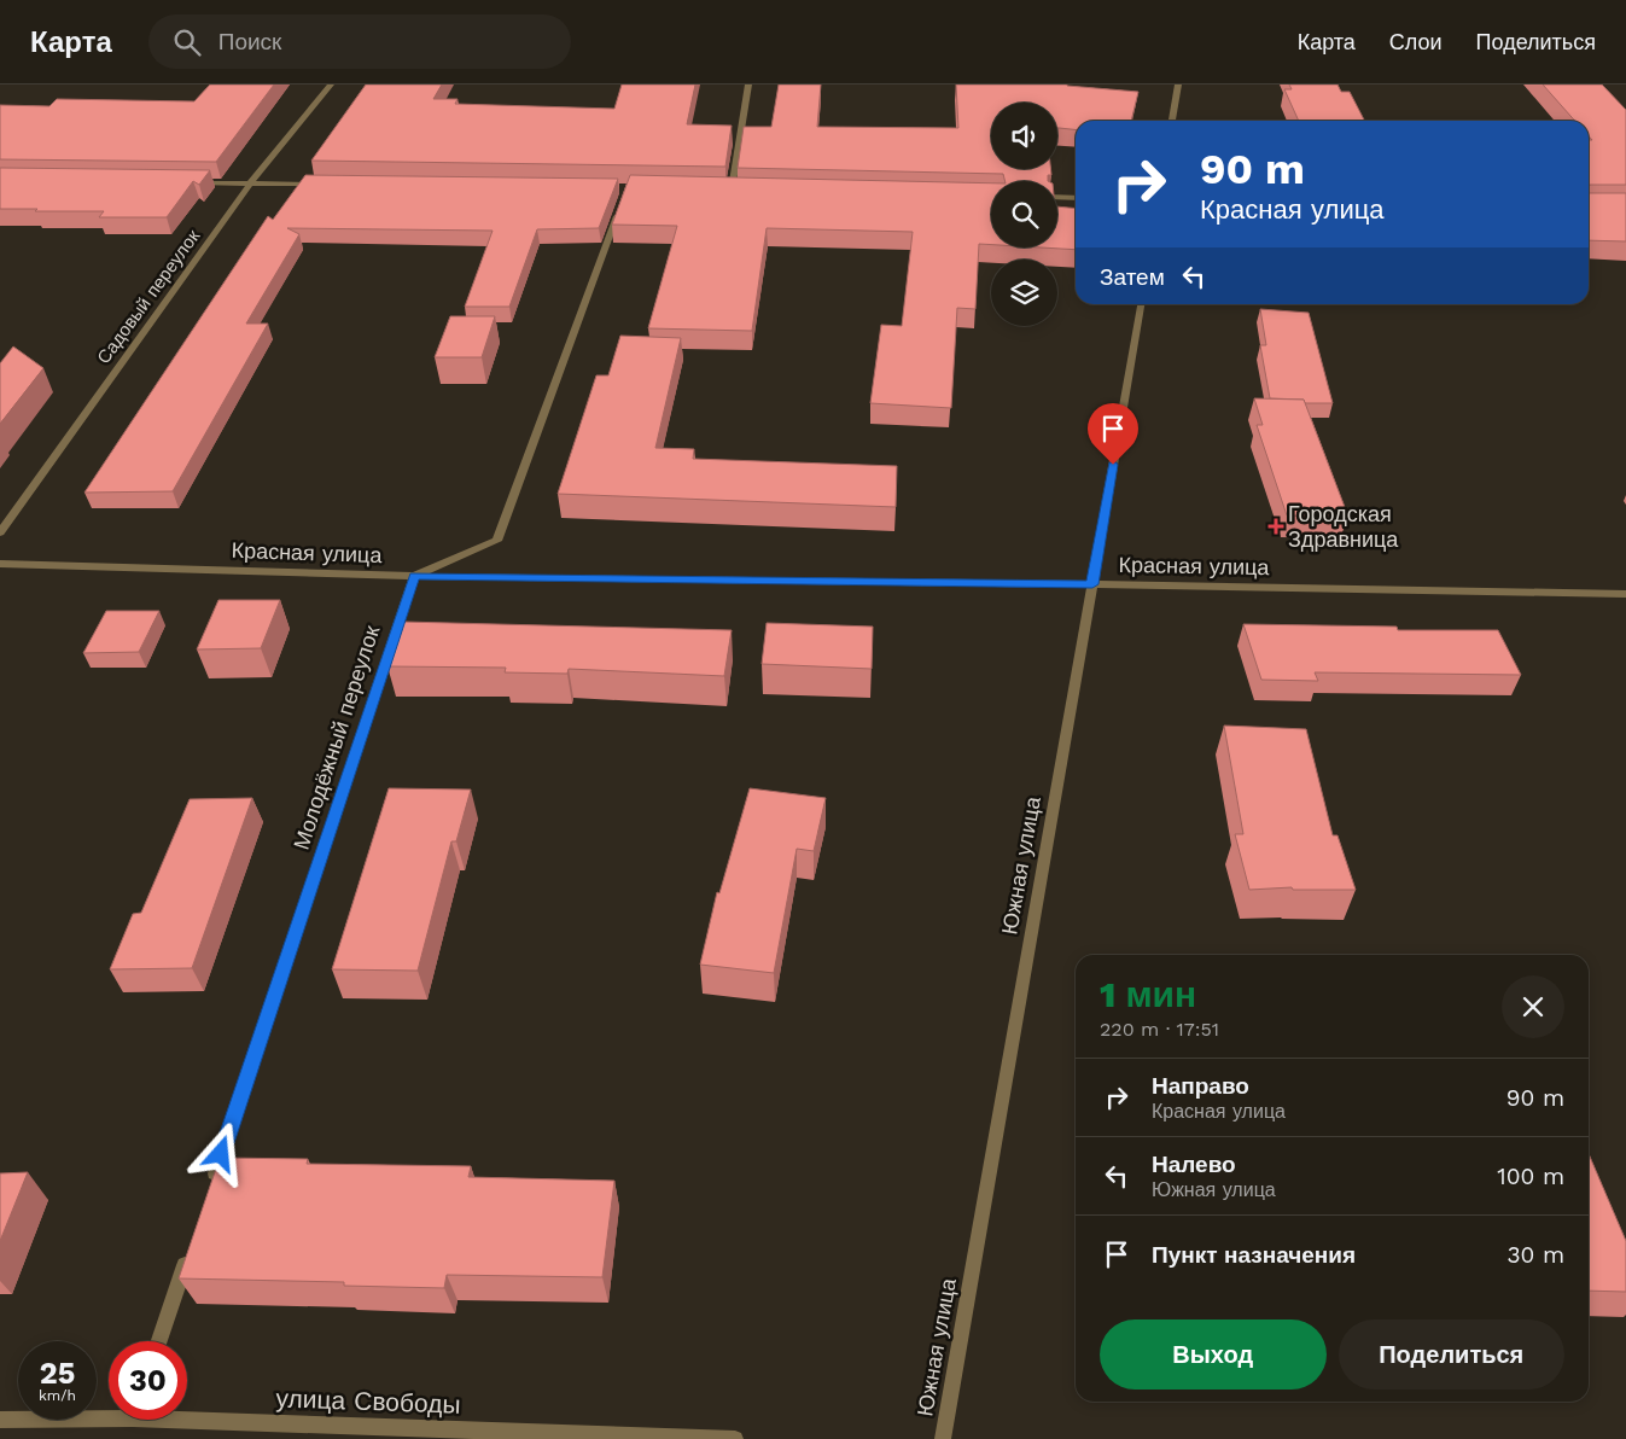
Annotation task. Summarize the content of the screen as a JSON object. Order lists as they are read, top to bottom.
{
  "streets": {
    "street": [
      "Садовый переулок",
      "Красная улица",
      "Молодёжный переулок",
      "Южная улица",
      "улица Свободы"
    ]
  },
  "crossings": [
    ["Красная улица", "Молодёжный переулок"],
    ["Красная улица", "Южная улица"]
  ],
  "places": {
    "health": ["Городская Здравница"]
  },
  "page": {
    "header": "Карта",
    "search": "Поиск",
    "nav": ["Карта", "Слои", "Поделиться"],
    "turn": ["90 m", "Красная улица"],
    "then": "Затем",
    "heading": ["1 мин", "220 m · 17:51"],
    "list": [
      {
        "name": "Направо",
        "note": "Красная улица",
        "value": "90 m"
      },
      {
        "name": "Налево",
        "note": "Южная улица",
        "value": "100 m"
      },
      {
        "name": "Пункт назначения",
        "value": "30 m"
      }
    ],
    "buttons": ["Выход", "Поделиться"],
    "speed": "25 km/h",
    "limit": "30"
  }
}
